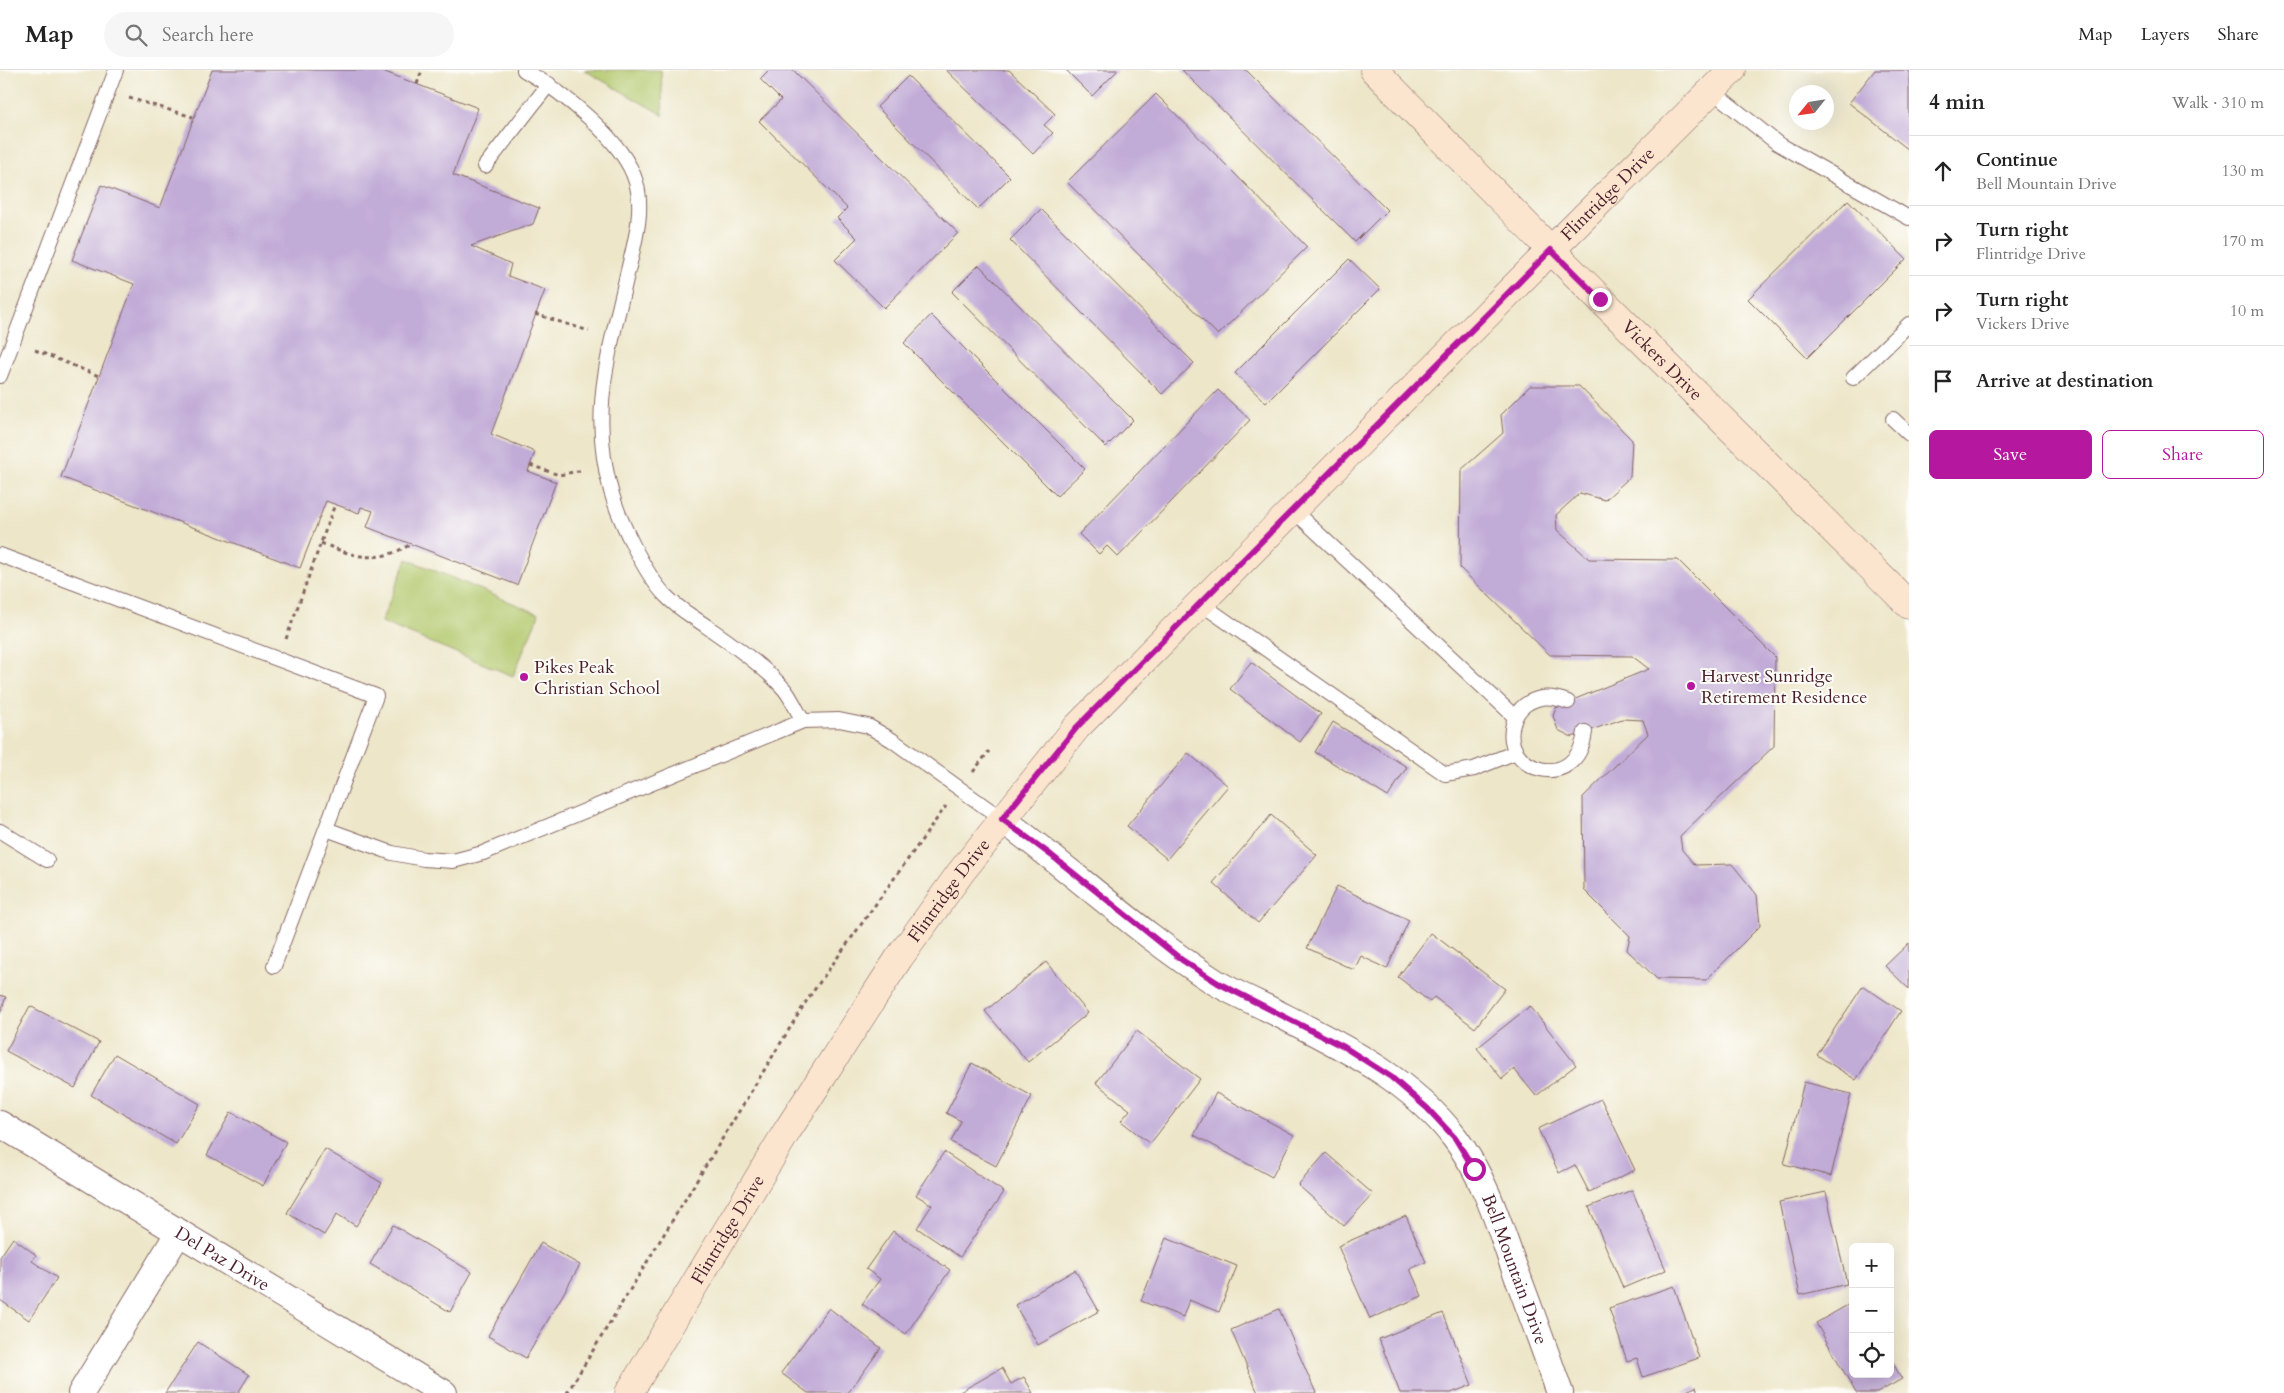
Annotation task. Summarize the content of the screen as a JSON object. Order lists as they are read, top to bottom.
{
  "streets": {
    "street": [
      "Flintridge Drive",
      "Vickers Drive",
      "Del Paz Drive",
      "Bell Mountain Drive"
    ]
  },
  "crossings": [
    ["Flintridge Drive", "Vickers Drive"],
    ["Flintridge Drive", "Bell Mountain Drive"]
  ],
  "places": ["Pikes Peak Christian School", "Harvest Sunridge Retirement Residence"],
  "north": "bottom left",
  "page": {
    "header": "Map",
    "search": "Search here",
    "nav": ["Map", "Layers", "Share"],
    "heading": ["4 min", "Walk · 310 m"],
    "list": [
      ["Continue", "Bell Mountain Drive", "130 m"],
      ["Turn right", "Flintridge Drive", "170 m"],
      ["Turn right", "Vickers Drive", "10 m"],
      "Arrive at destination"
    ],
    "buttons": ["Save", "Share"],
    "map_buttons": ["+", "−"]
  }
}
